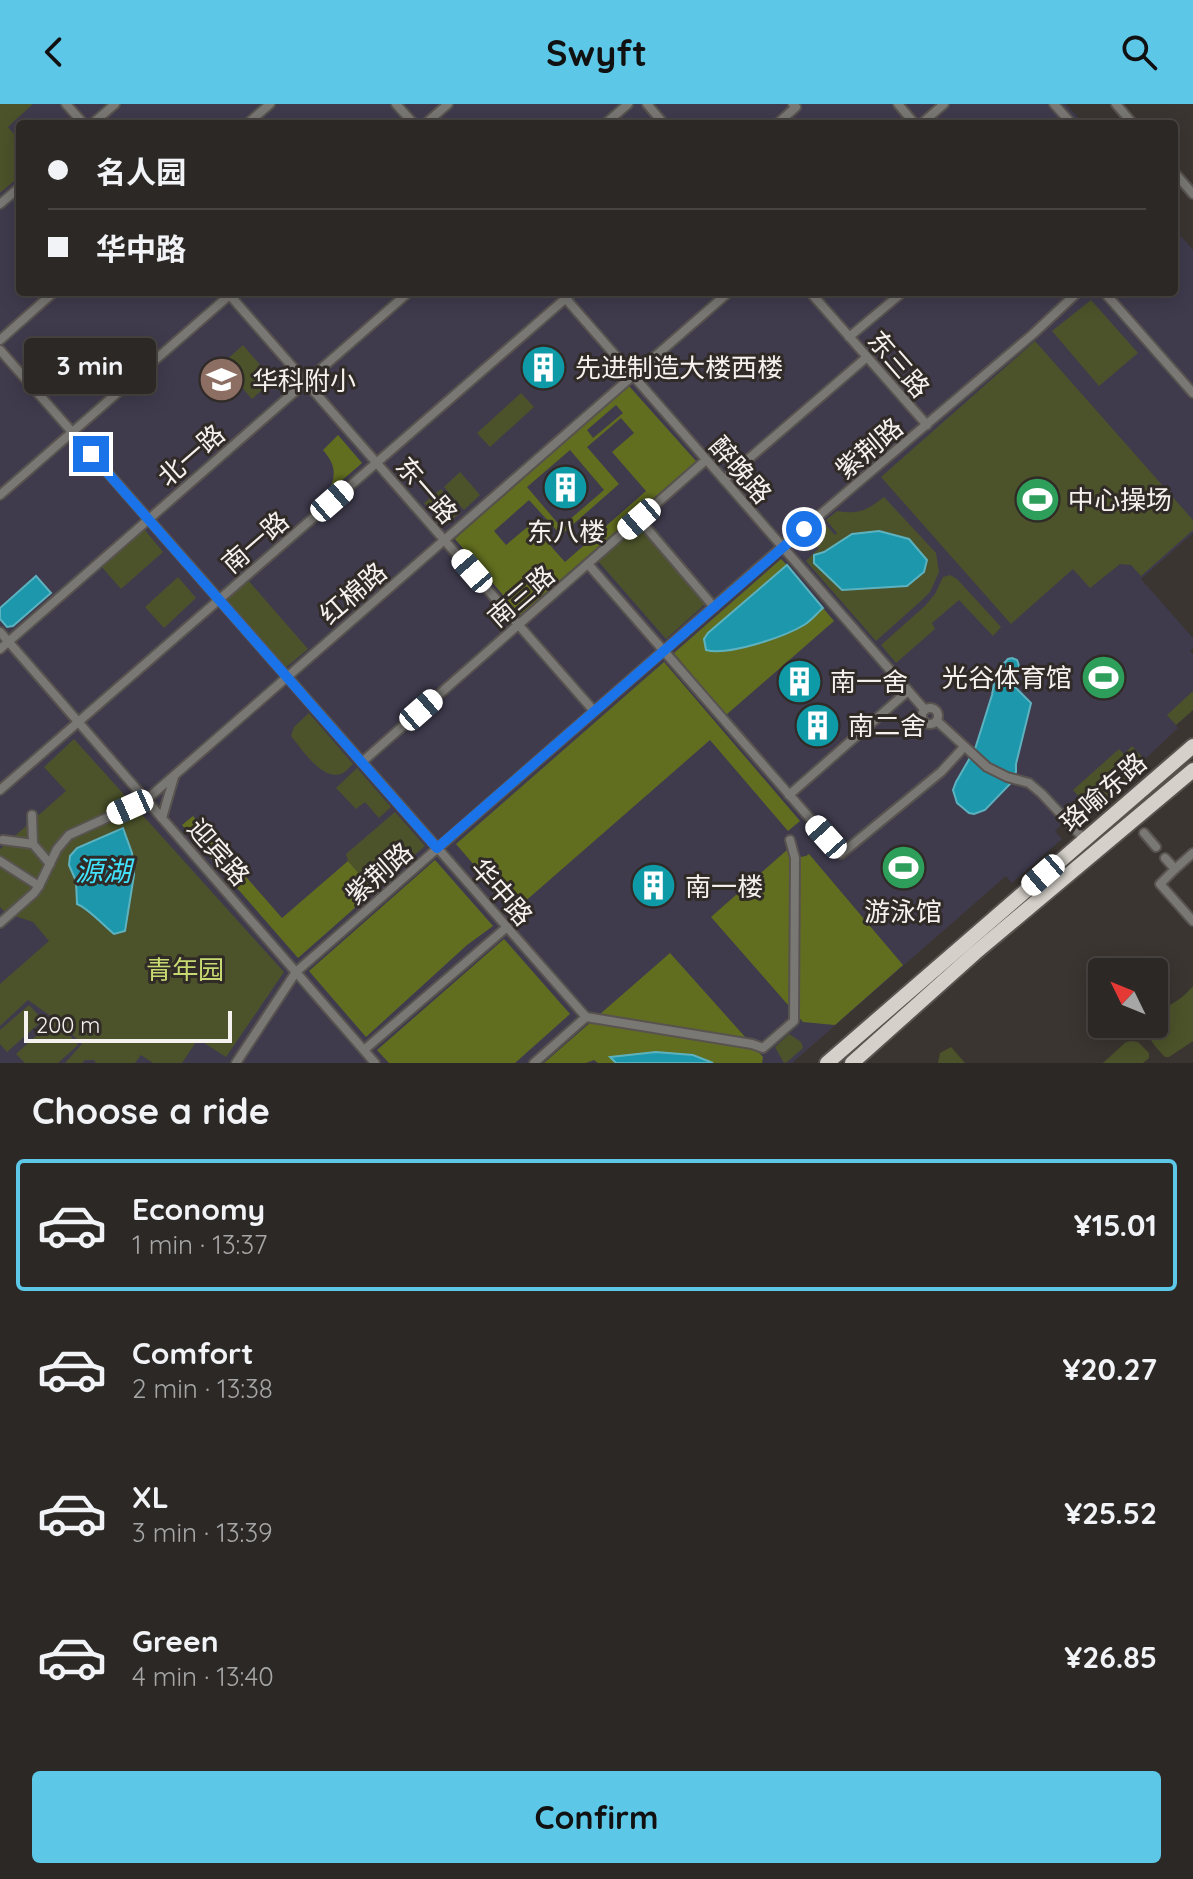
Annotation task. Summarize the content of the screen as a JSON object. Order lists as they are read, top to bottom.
{
  "streets": {
    "highway": ["珞喻东路"],
    "street": [
      "东三路",
      "紫荆路",
      "北一路",
      "醉晚路",
      "东一路",
      "南一路",
      "红棉路",
      "南三路",
      "迎宾路",
      "华中路"
    ]
  },
  "crossings": [
    ["东三路", "紫荆路"],
    ["紫荆路", "醉晚路"],
    ["紫荆路", "东一路"],
    ["紫荆路", "迎宾路"],
    ["紫荆路", "华中路"],
    ["北一路", "东一路"],
    ["北一路", "迎宾路"],
    ["北一路", "华中路"],
    ["醉晚路", "红棉路"],
    ["醉晚路", "南三路"],
    ["醉晚路", "珞喻东路"],
    ["东一路", "南一路"],
    ["东一路", "红棉路"],
    ["东一路", "南三路"],
    ["南一路", "迎宾路"],
    ["南一路", "华中路"],
    ["红棉路", "迎宾路"],
    ["红棉路", "华中路"],
    ["南三路", "华中路"]
  ],
  "water": ["源湖"],
  "parks": ["青年园"],
  "places": {
    "building": [
      "先进制造大楼西楼",
      "东八楼",
      "南一舍",
      "南二舍",
      "南一楼"
    ],
    "school or university": ["华科附小"],
    "sports": ["中心操场", "光谷体育馆", "游泳馆"]
  },
  "scale_bar": "200 m",
  "north": "top left",
  "page": {
    "header": "Swyft",
    "banner": ["名人园", "华中路"],
    "bubble": "3 min",
    "scale": "200 m",
    "heading": "Choose a ride",
    "list": [
      {
        "name": "Economy",
        "note": "1 min · 13:37",
        "value": "¥15.01"
      },
      {
        "name": "Comfort",
        "note": "2 min · 13:38",
        "value": "¥20.27"
      },
      {
        "name": "XL",
        "note": "3 min · 13:39",
        "value": "¥25.52"
      },
      {
        "name": "Green",
        "note": "4 min · 13:40",
        "value": "¥26.85"
      }
    ],
    "buttons": "Confirm"
  }
}
